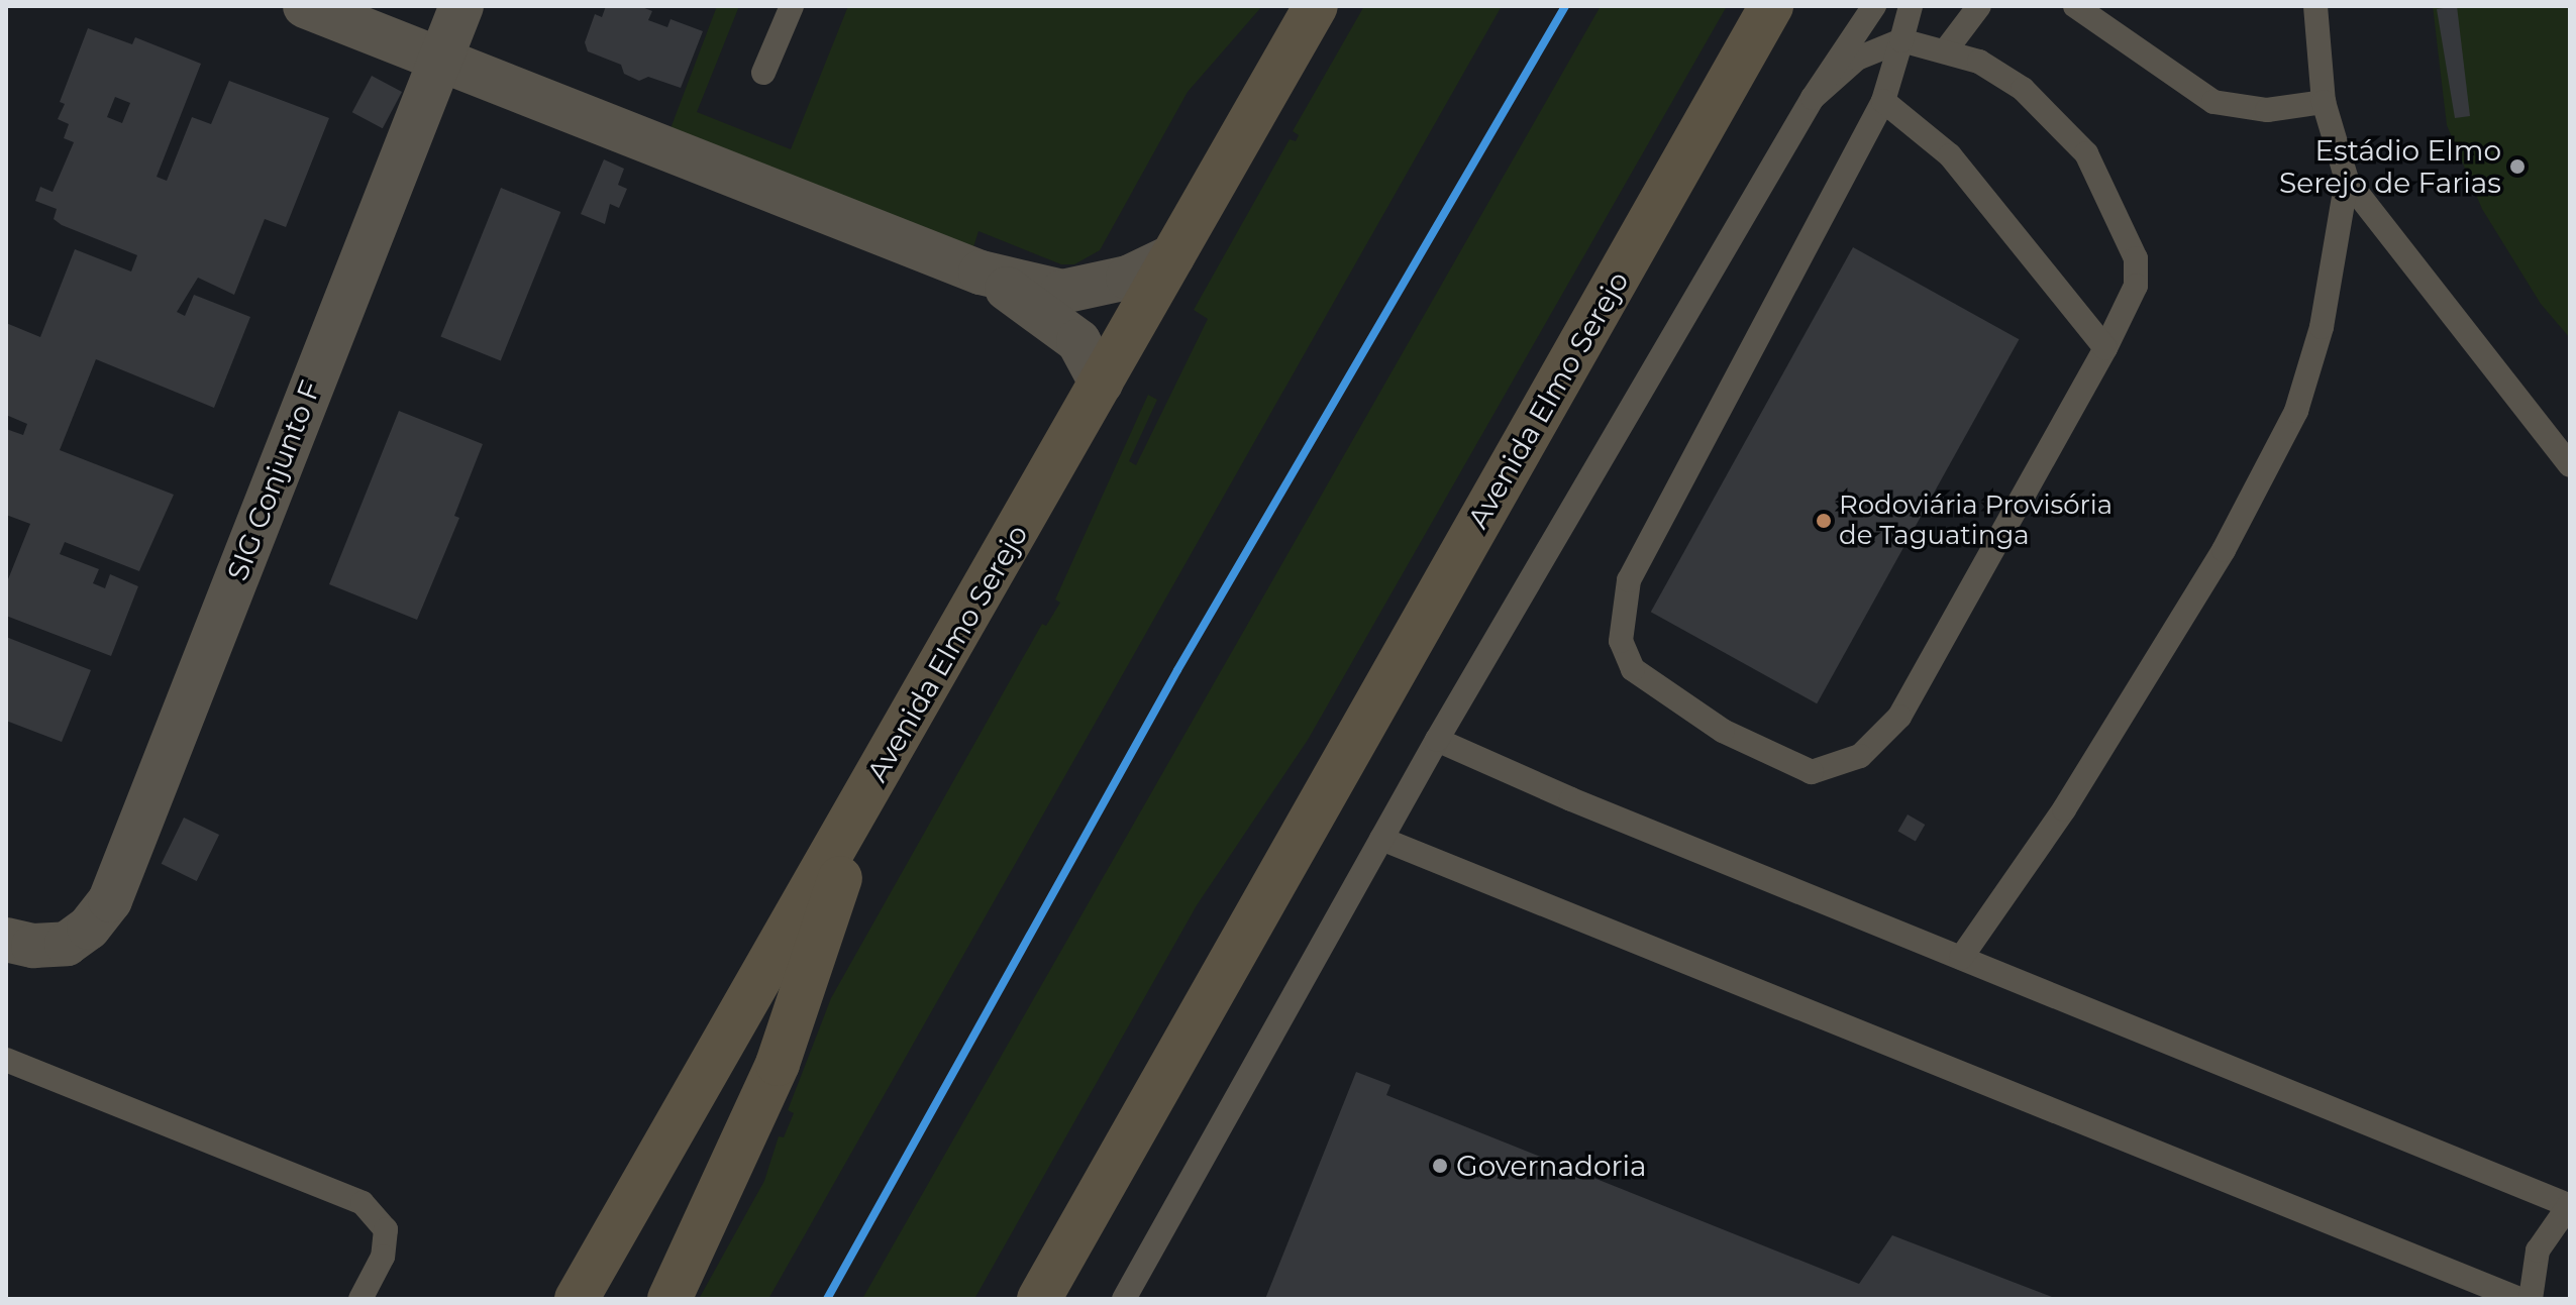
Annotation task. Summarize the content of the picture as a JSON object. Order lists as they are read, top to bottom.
{
  "streets": {
    "main road": ["Avenida Elmo Serejo"],
    "street": ["SIG Conjunto F"]
  },
  "places": ["Estádio Elmo Serejo de Farias", "Rodoviária Provisória de Taguatinga", "Governadoria"]
}
